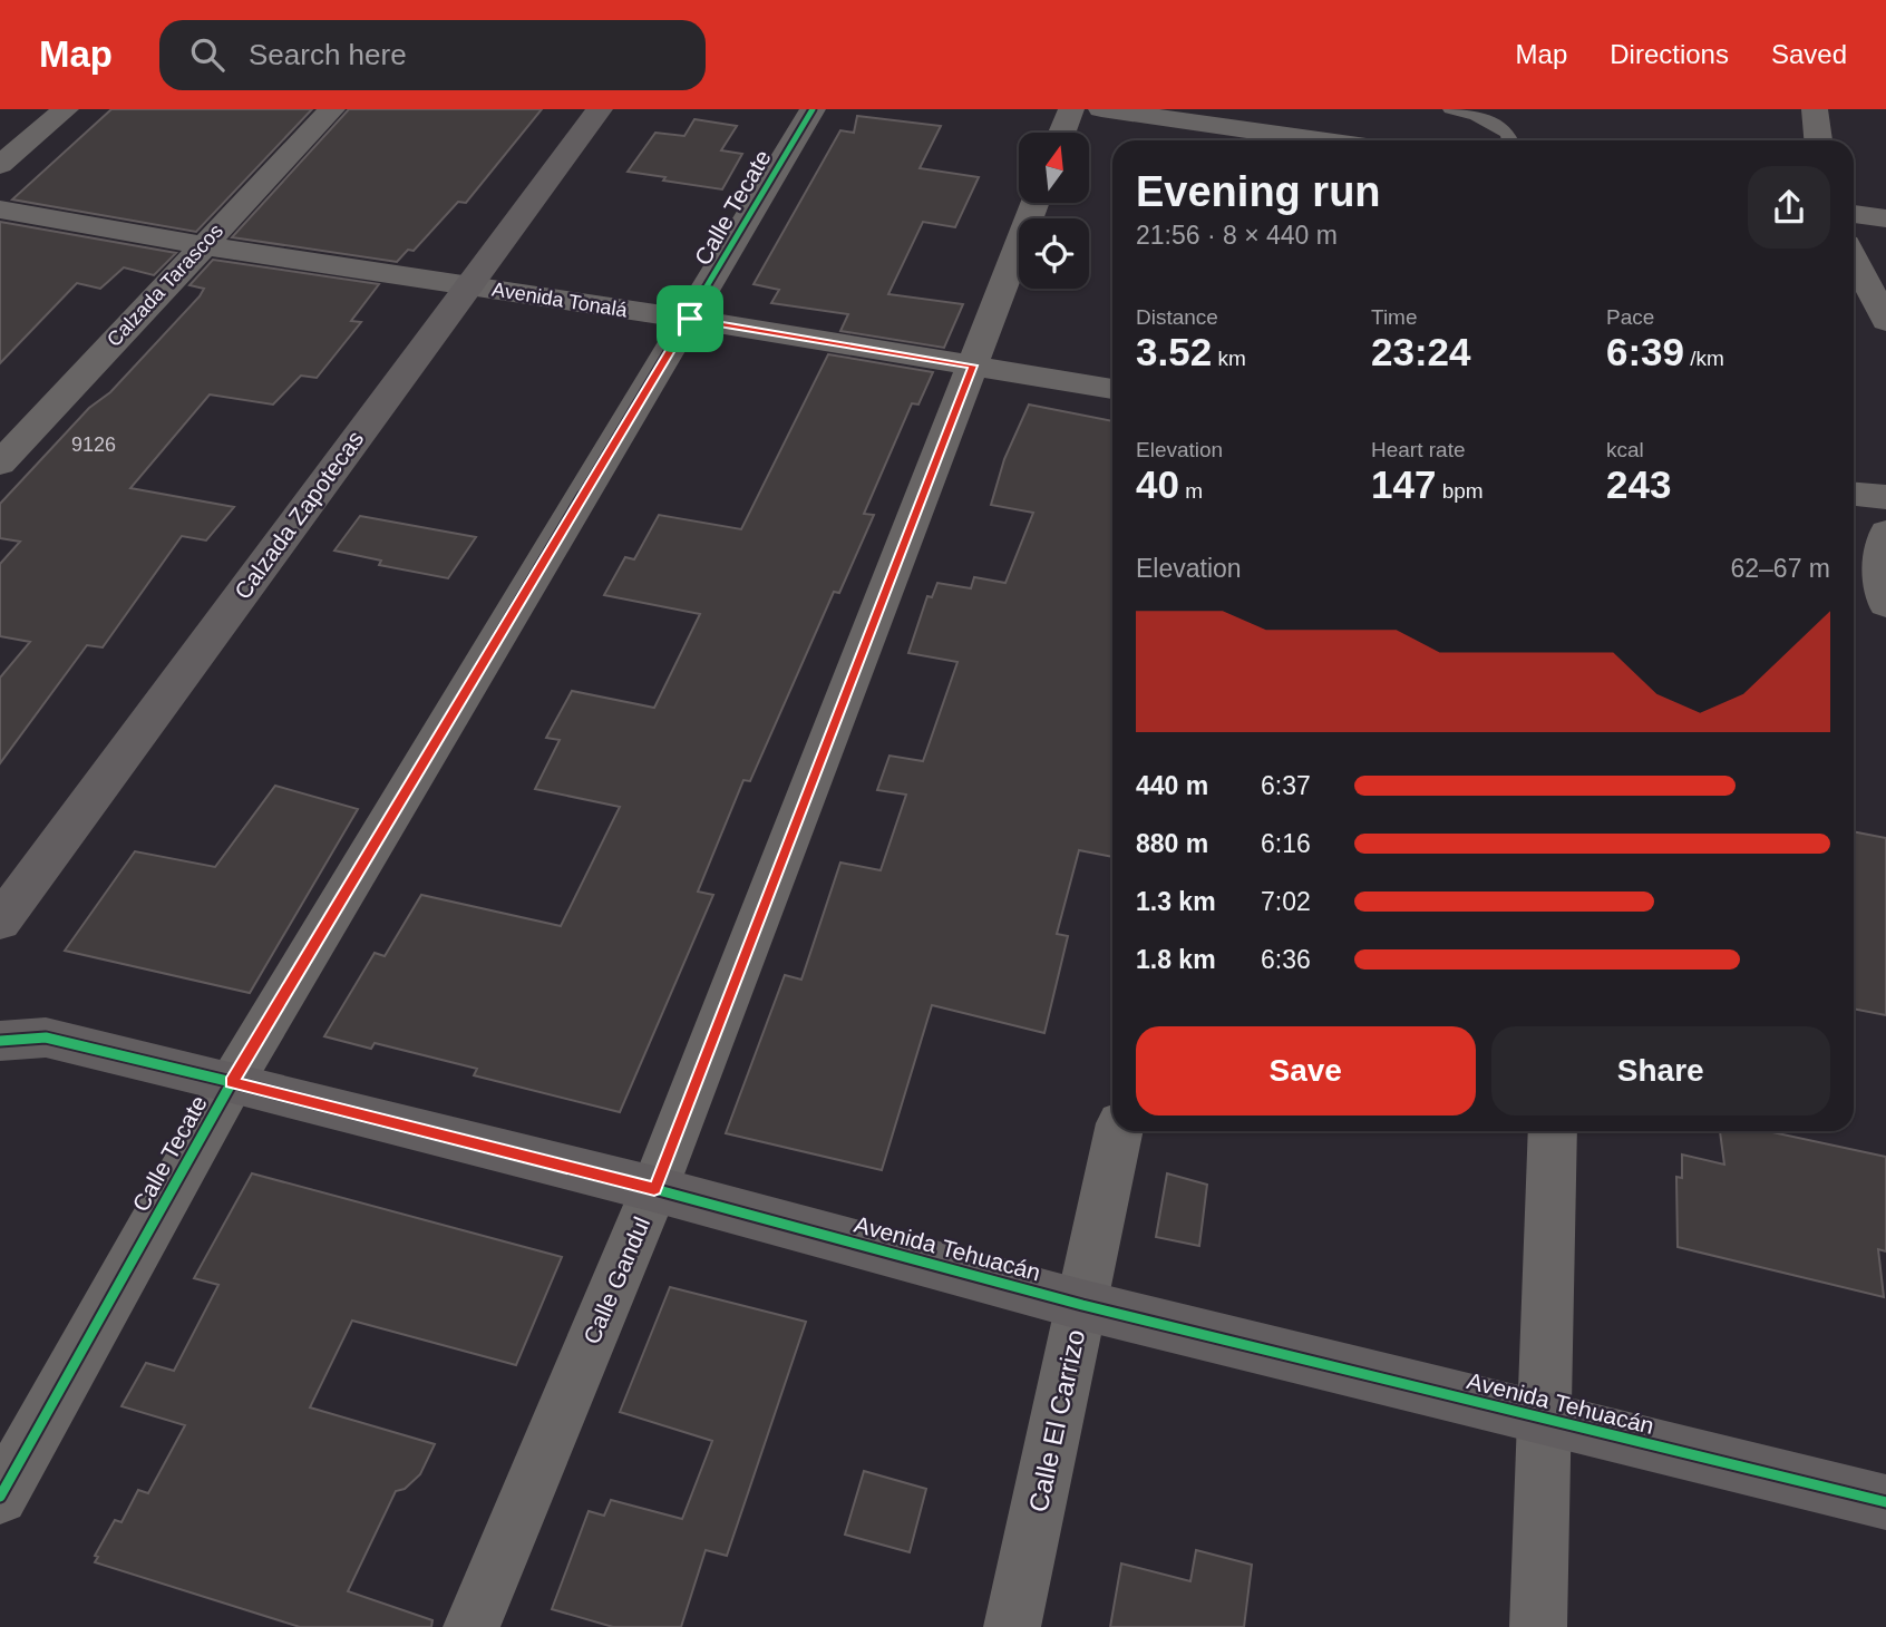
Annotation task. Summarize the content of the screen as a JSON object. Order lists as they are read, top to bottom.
{
  "streets": {
    "street": [
      "Calle Tecate",
      "Calzada Tarascos",
      "Avenida Tonalá",
      "Calzada Zapotecas",
      "Avenida Tehuacán",
      "Calle Gandul",
      "Calle El Carrizo"
    ]
  },
  "crossings": [
    ["Calle Tecate", "Avenida Tonalá"],
    ["Calle Tecate", "Avenida Tehuacán"],
    ["Calzada Tarascos", "Avenida Tonalá"],
    ["Avenida Tonalá", "Calzada Zapotecas"],
    ["Avenida Tonalá", "Calle Gandul"],
    ["Avenida Tehuacán", "Calle Gandul"],
    ["Avenida Tehuacán", "Calle El Carrizo"]
  ],
  "house_numbers": ["9126"],
  "north": "top",
  "page": {
    "header": "Map",
    "search": "Search here",
    "nav": ["Map", "Directions", "Saved"],
    "heading": ["Evening run", "21:56 · 8 × 440 m"],
    "stats": [
      ["Distance", "3.52 km"],
      ["Time", "23:24"],
      ["Pace", "6:39 /km"],
      ["Elevation", "40 m"],
      ["Heart rate", "147 bpm"],
      ["kcal", "243"]
    ],
    "chart": ["Elevation", "62–67 m"],
    "list": [
      {
        "name": "440 m",
        "note": "6:37"
      },
      {
        "name": "880 m",
        "note": "6:16"
      },
      {
        "name": "1.3 km",
        "note": "7:02"
      },
      {
        "name": "1.8 km",
        "note": "6:36"
      }
    ],
    "buttons": ["Save", "Share"]
  }
}
